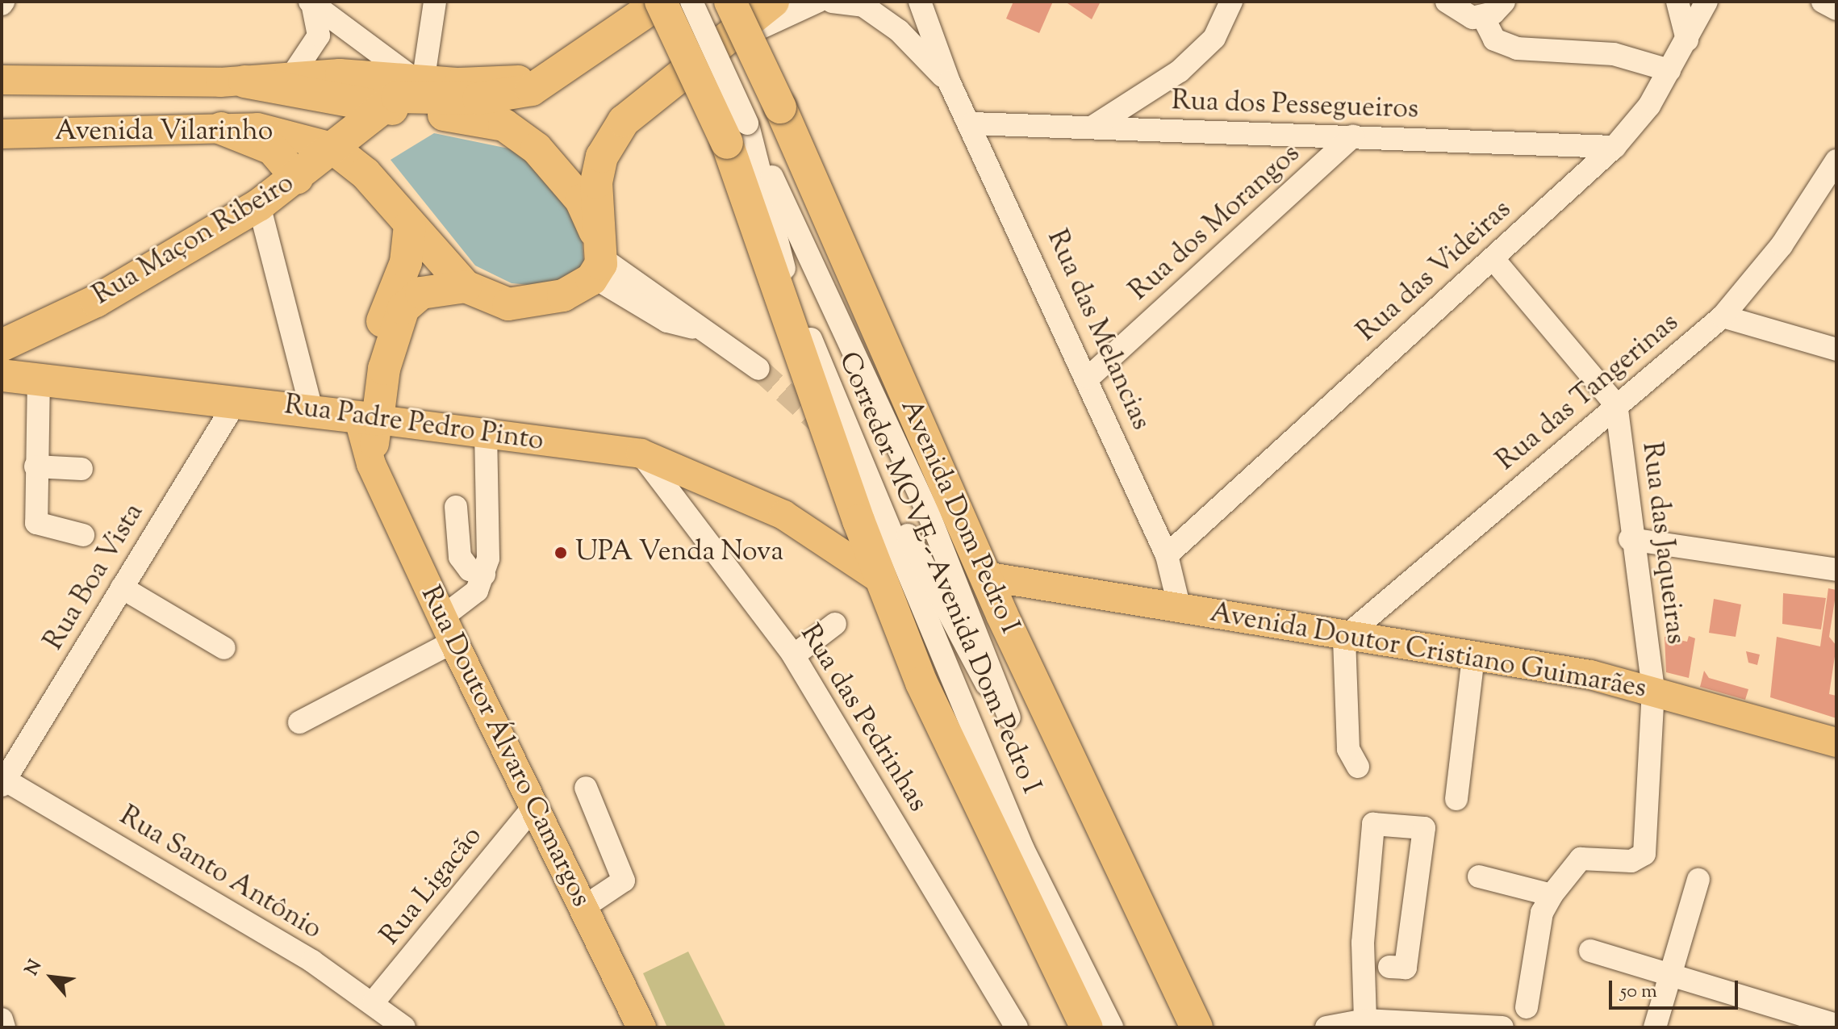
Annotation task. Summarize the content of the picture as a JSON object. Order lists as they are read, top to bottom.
{
  "streets": {
    "highway": [
      "Avenida Vilarinho",
      "Rua Maçon Ribeiro",
      "Rua Padre Pedro Pinto",
      "Avenida Dom Pedro I",
      "Rua Doutor Álvaro Camargos"
    ],
    "main road": ["Avenida Doutor Cristiano Guimarães"],
    "street": [
      "Rua dos Pessegueiros",
      "Rua dos Morangos",
      "Rua das Videiras",
      "Rua das Melancias",
      "Rua das Tangerinas",
      "Rua das Jaqueiras",
      "Corredor MOVE - Avenida Dom Pedro I",
      "Rua Boa Vista",
      "Rua das Pedrinhas",
      "Rua Santo Antônio",
      "Rua Ligacão"
    ]
  },
  "crossings": [
    ["Rua dos Pessegueiros", "Rua dos Morangos"],
    ["Rua dos Pessegueiros", "Rua das Videiras"],
    ["Rua dos Pessegueiros", "Rua das Melancias"],
    ["Avenida Vilarinho", "Rua Maçon Ribeiro"],
    ["Avenida Vilarinho", "Rua Doutor Álvaro Camargos"],
    ["Rua dos Morangos", "Rua das Melancias"],
    ["Rua das Videiras", "Rua das Melancias"],
    ["Rua das Melancias", "Avenida Doutor Cristiano Guimarães"],
    ["Rua das Tangerinas", "Rua das Jaqueiras"],
    ["Rua das Tangerinas", "Avenida Doutor Cristiano Guimarães"],
    ["Rua Padre Pedro Pinto", "Rua Boa Vista"],
    ["Rua Padre Pedro Pinto", "Rua das Pedrinhas"],
    ["Rua Padre Pedro Pinto", "Rua Doutor Álvaro Camargos"],
    ["Avenida Dom Pedro I", "Avenida Doutor Cristiano Guimarães"],
    ["Rua das Jaqueiras", "Avenida Doutor Cristiano Guimarães"],
    ["Rua Boa Vista", "Rua Santo Antônio"],
    ["Rua Doutor Álvaro Camargos", "Rua Ligacão"],
    ["Rua Santo Antônio", "Rua Ligacão"]
  ],
  "places": ["UPA Venda Nova"],
  "scale_bar": "50 m",
  "north": "top left"
}
